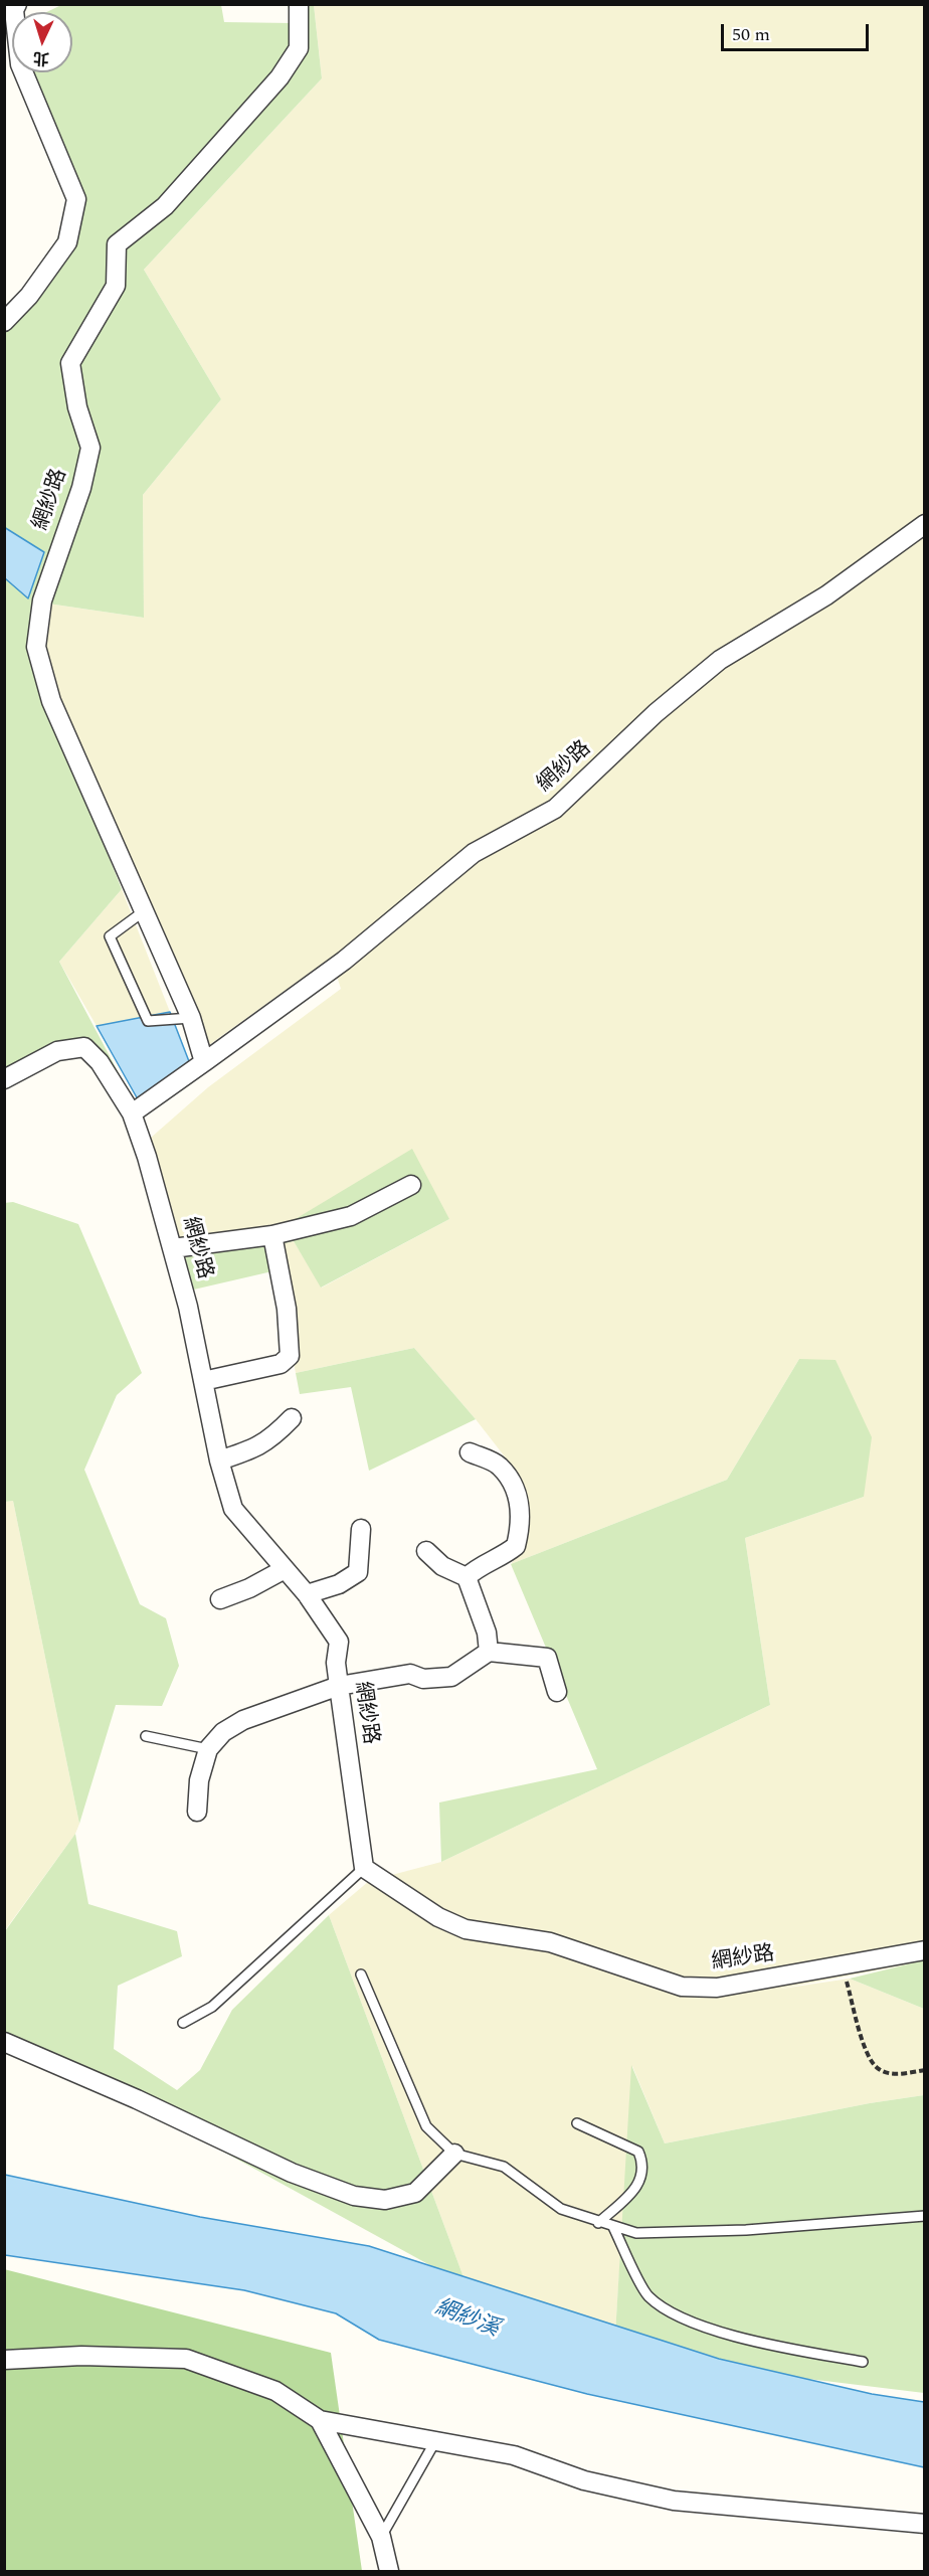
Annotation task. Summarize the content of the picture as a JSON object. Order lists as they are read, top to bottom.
{
  "streets": {
    "street": ["網紗路"]
  },
  "water": ["網紗溪"],
  "scale_bar": "50 m",
  "north": "bottom"
}
